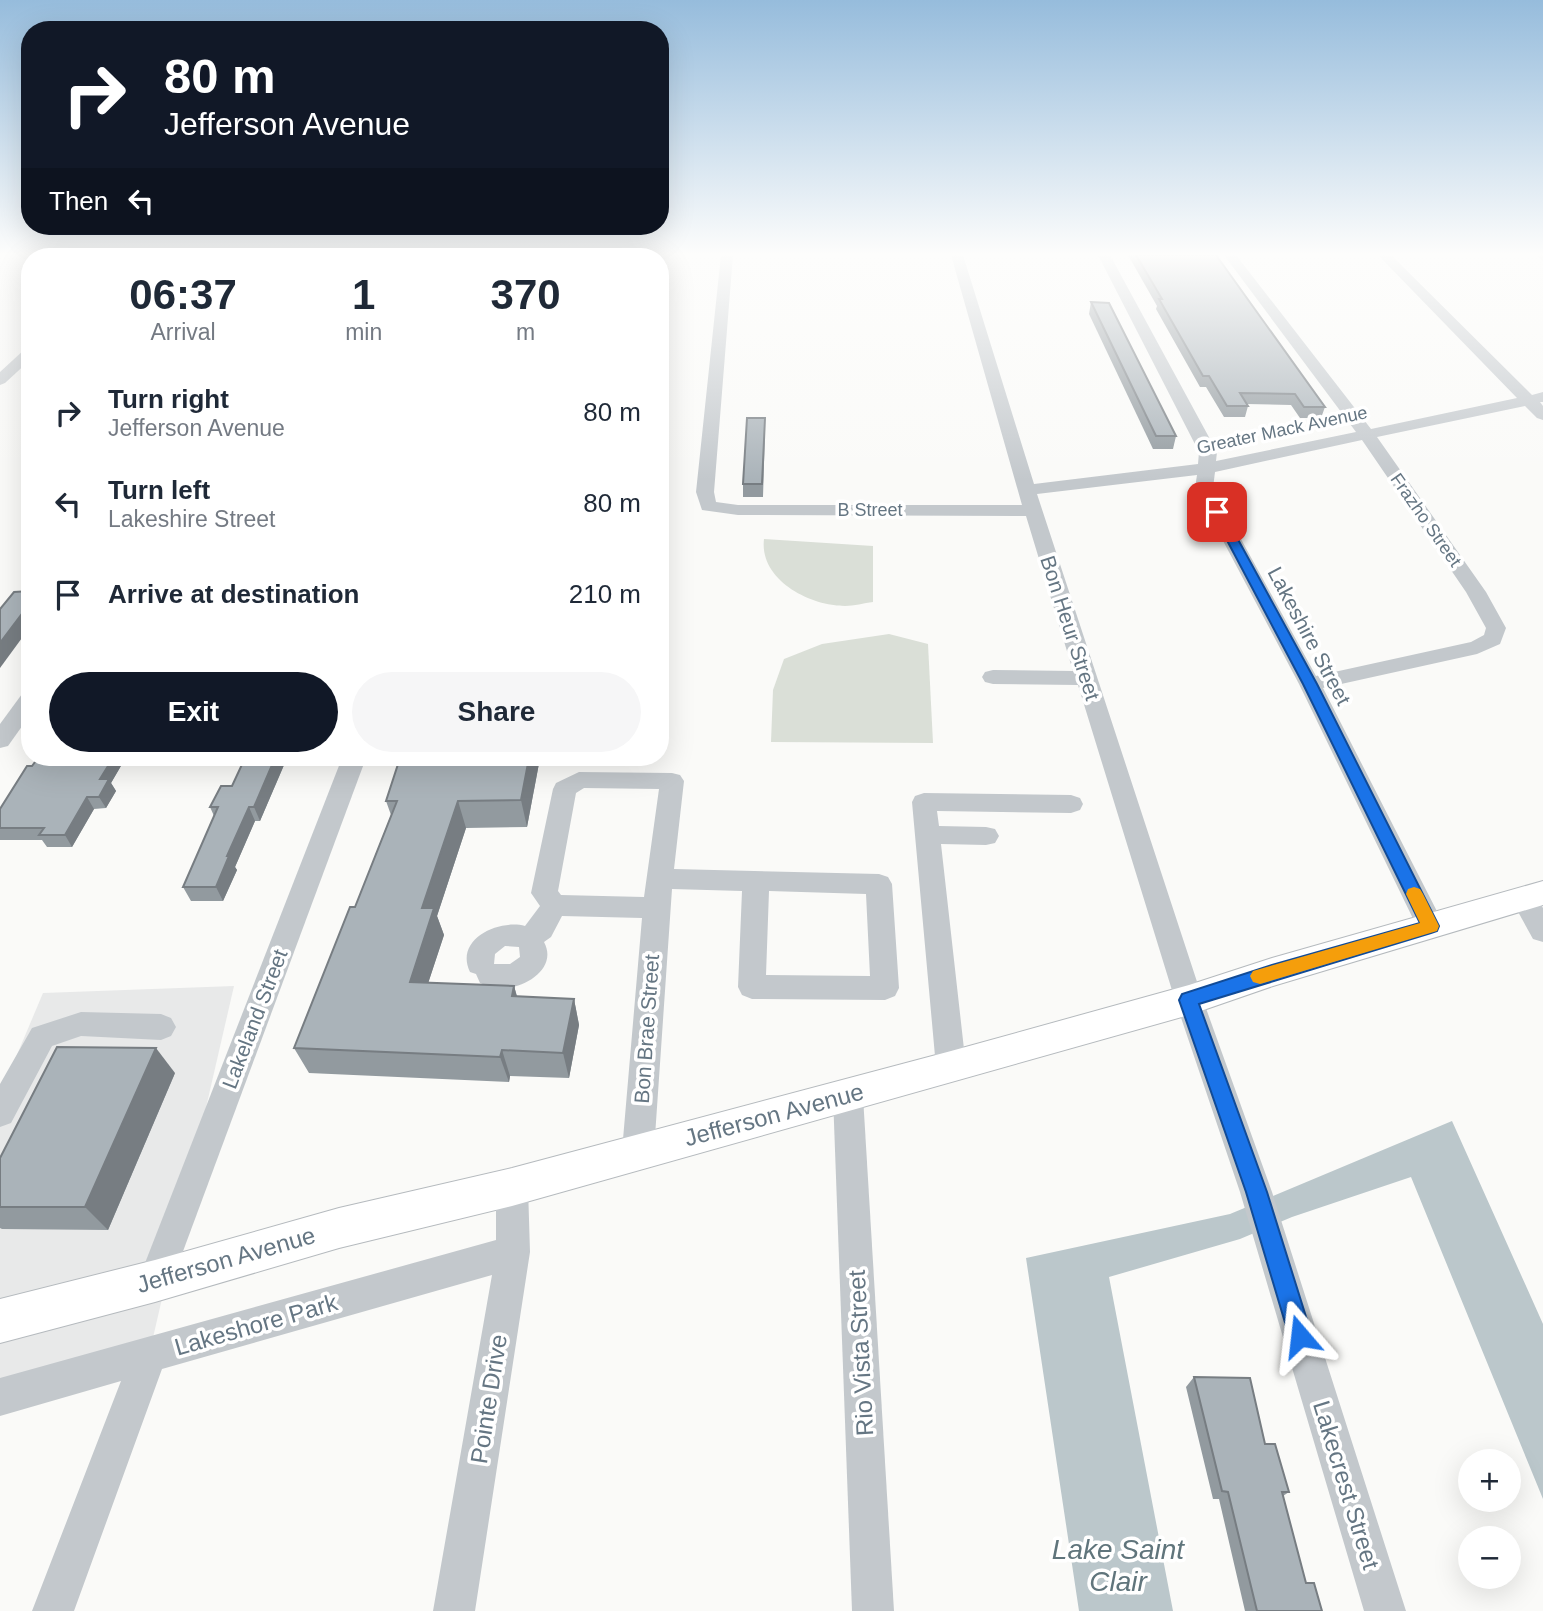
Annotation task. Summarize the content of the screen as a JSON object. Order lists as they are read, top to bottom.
{
  "streets": {
    "main road": ["Jefferson Avenue"],
    "street": [
      "Greater Mack Avenue",
      "B Street",
      "Frazho Street",
      "Bon Heur Street",
      "Lakeshire Street",
      "Lakeland Street",
      "Bon Brae Street",
      "Lakeshore Park",
      "Rio Vista Street",
      "Pointe Drive",
      "Lakecrest Street"
    ]
  },
  "crossings": [
    ["Greater Mack Avenue", "B Street"],
    ["Greater Mack Avenue", "Frazho Street"],
    ["Greater Mack Avenue", "Bon Heur Street"],
    ["Greater Mack Avenue", "Lakeshire Street"],
    ["B Street", "Bon Heur Street"],
    ["Frazho Street", "Lakeshire Street"],
    ["Bon Heur Street", "Jefferson Avenue"],
    ["Bon Heur Street", "Lakecrest Street"],
    ["Lakeshire Street", "Jefferson Avenue"],
    ["Lakeland Street", "Jefferson Avenue"],
    ["Bon Brae Street", "Jefferson Avenue"],
    ["Jefferson Avenue", "Rio Vista Street"],
    ["Jefferson Avenue", "Pointe Drive"],
    ["Jefferson Avenue", "Lakecrest Street"],
    ["Lakeshore Park", "Pointe Drive"]
  ],
  "water": ["Lake Saint Clair"],
  "page": {
    "turn": ["80 m", "Jefferson Avenue"],
    "then": "Then",
    "eta": [
      "06:37",
      "Arrival",
      "1",
      "min",
      "370",
      "m"
    ],
    "list": [
      {
        "name": "Turn right",
        "note": "Jefferson Avenue",
        "value": "80 m"
      },
      {
        "name": "Turn left",
        "note": "Lakeshire Street",
        "value": "80 m"
      },
      {
        "name": "Arrive at destination",
        "value": "210 m"
      }
    ],
    "buttons": ["Exit", "Share"],
    "map_buttons": ["+", "−"]
  }
}
